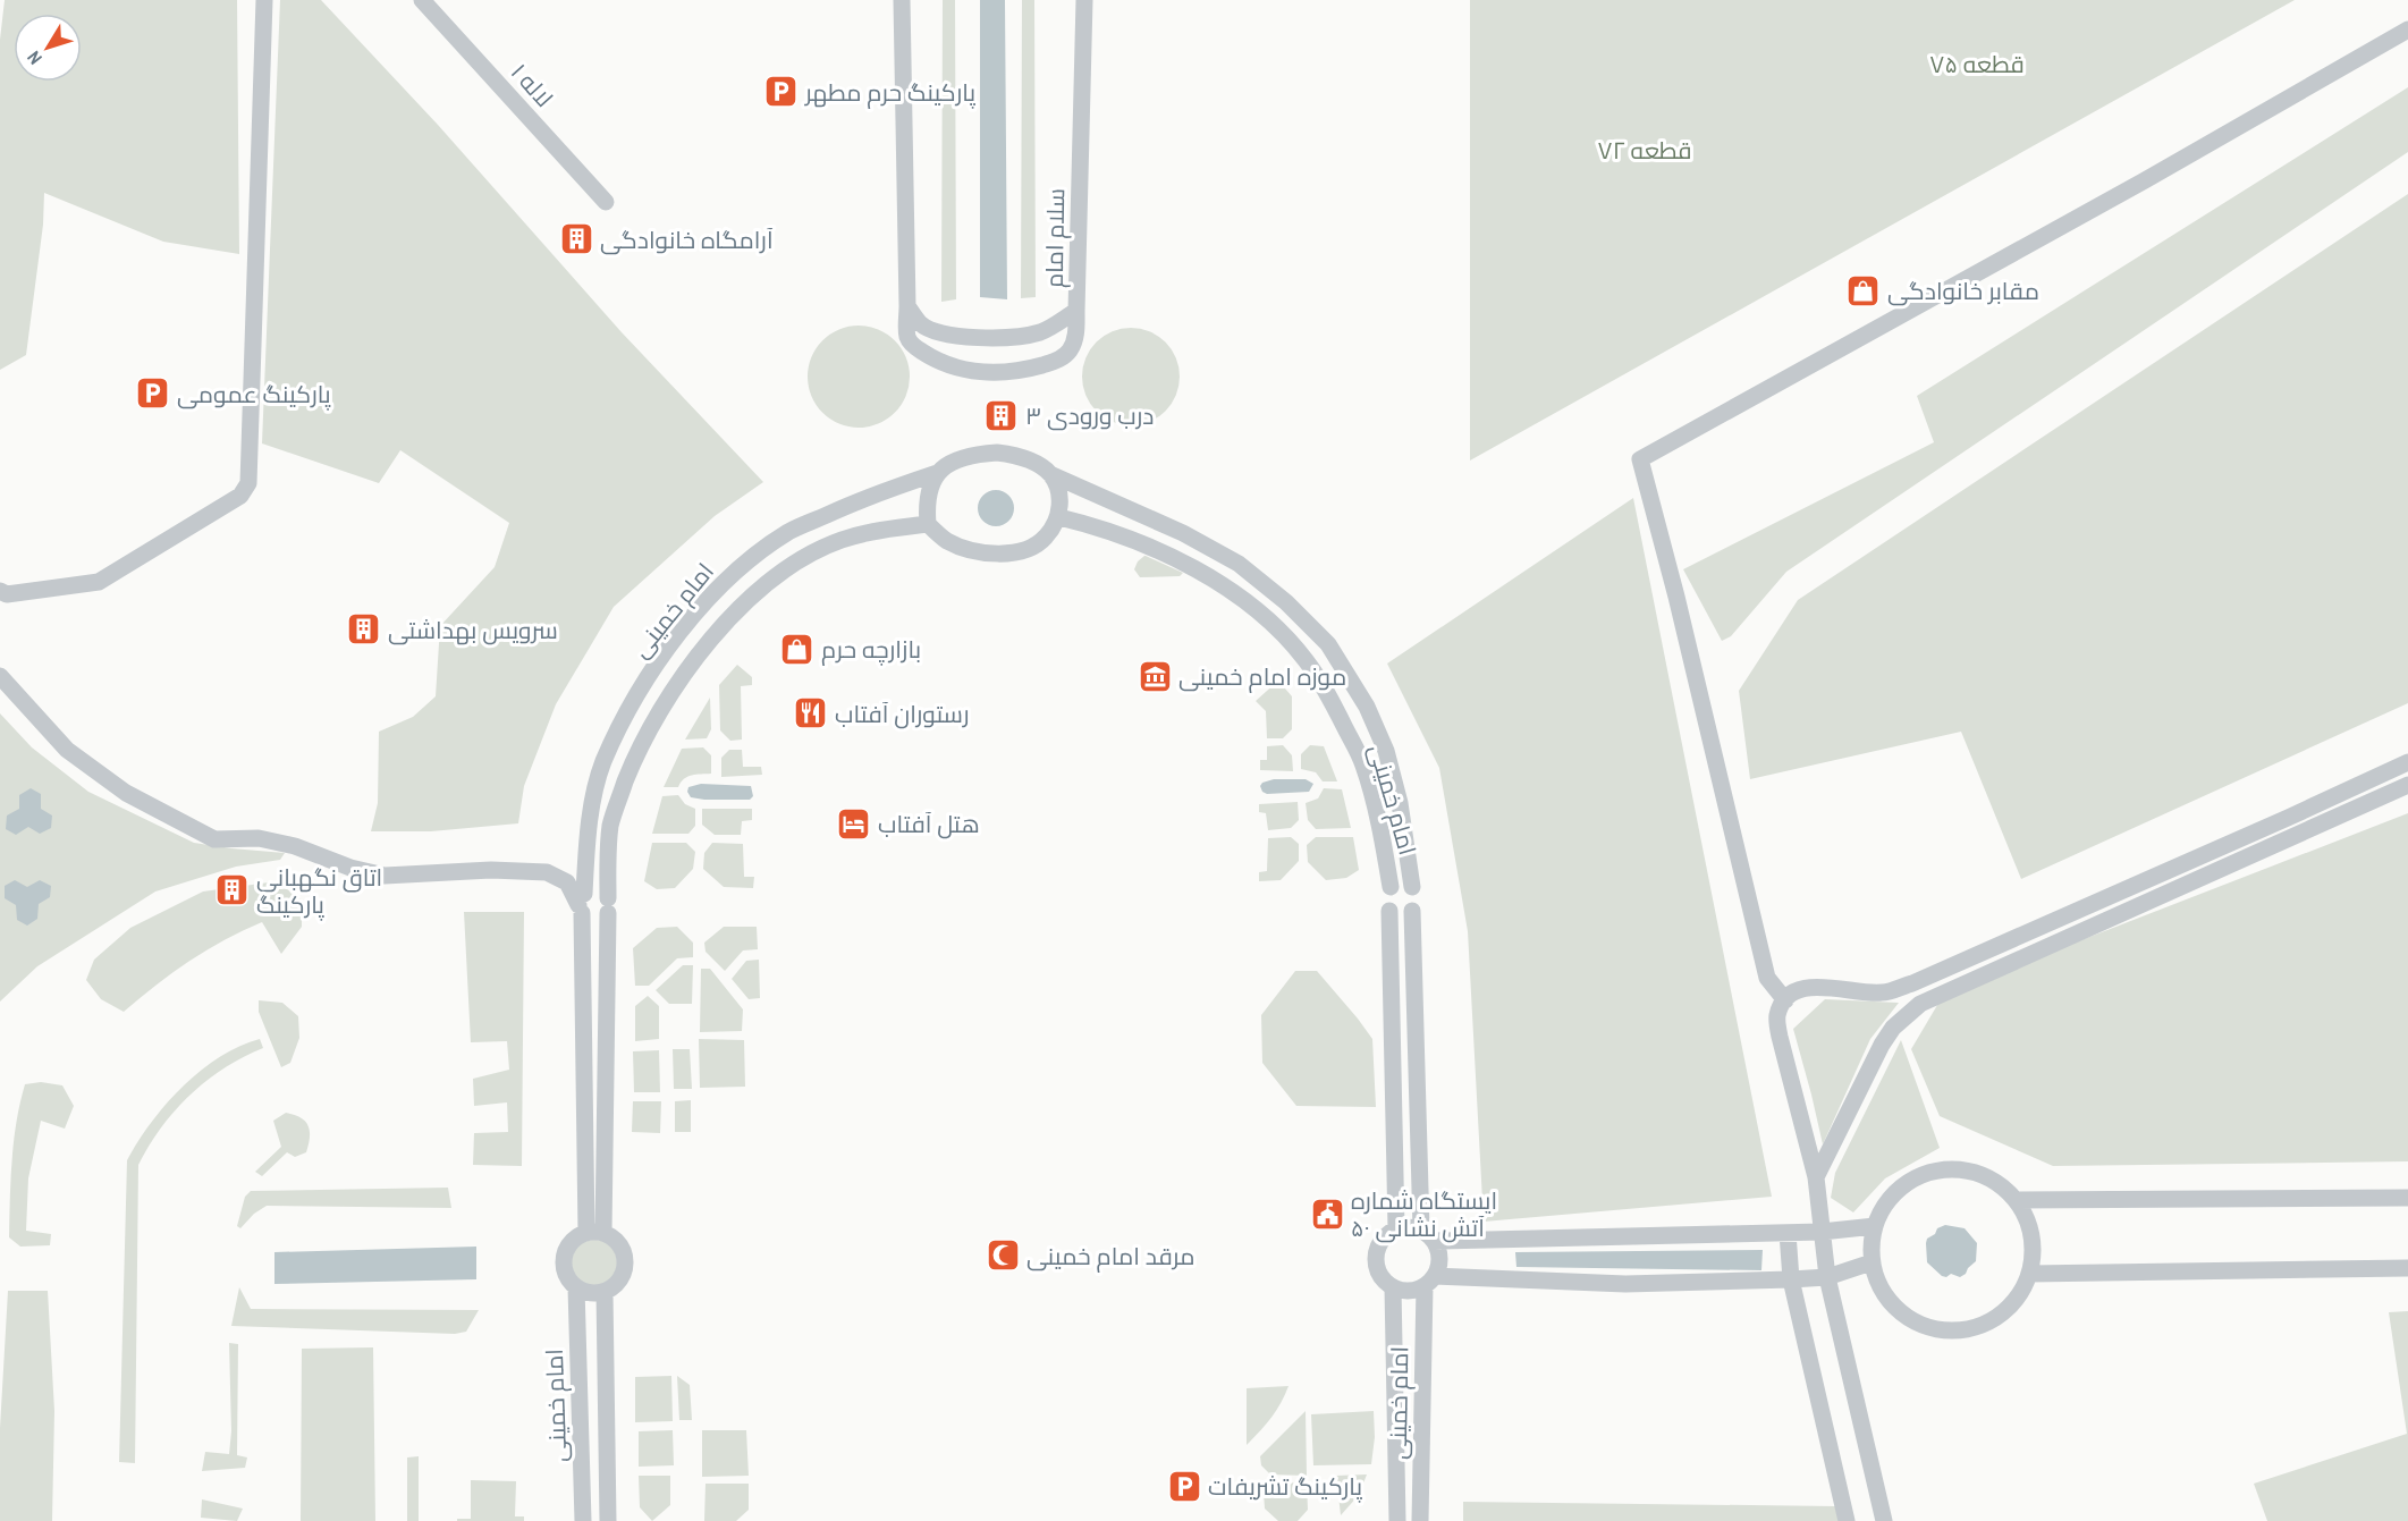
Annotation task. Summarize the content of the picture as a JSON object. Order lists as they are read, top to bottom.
{
  "streets": {
    "street": ["لاله ۱", "سلام امام", "امام خمینی"]
  },
  "parks": ["قطعه ۷۵", "قطعه ۷۲"],
  "places": {
    "parking": ["پارکینگ حرم مطهر", "پارکینگ عمومی", "پارکینگ تشریفات"],
    "building": [
      "آرامگاه خانوادگی",
      "درب ورودی ۳",
      "سرویس بهداشتی",
      "اتاق نگهبانی پارکینگ"
    ],
    "shop": ["مقابر خانوادگی", "بازارچه حرم"],
    "museum": ["موزه امام خمینی"],
    "restaurant": ["رستوران آفتاب"],
    "hotel": ["هتل آفتاب"],
    "public building": ["ایستگاه شماره ۵۰ آتش نشانی"],
    "mosque": ["مرقد امام خمینی"]
  },
  "north": "bottom left"
}
